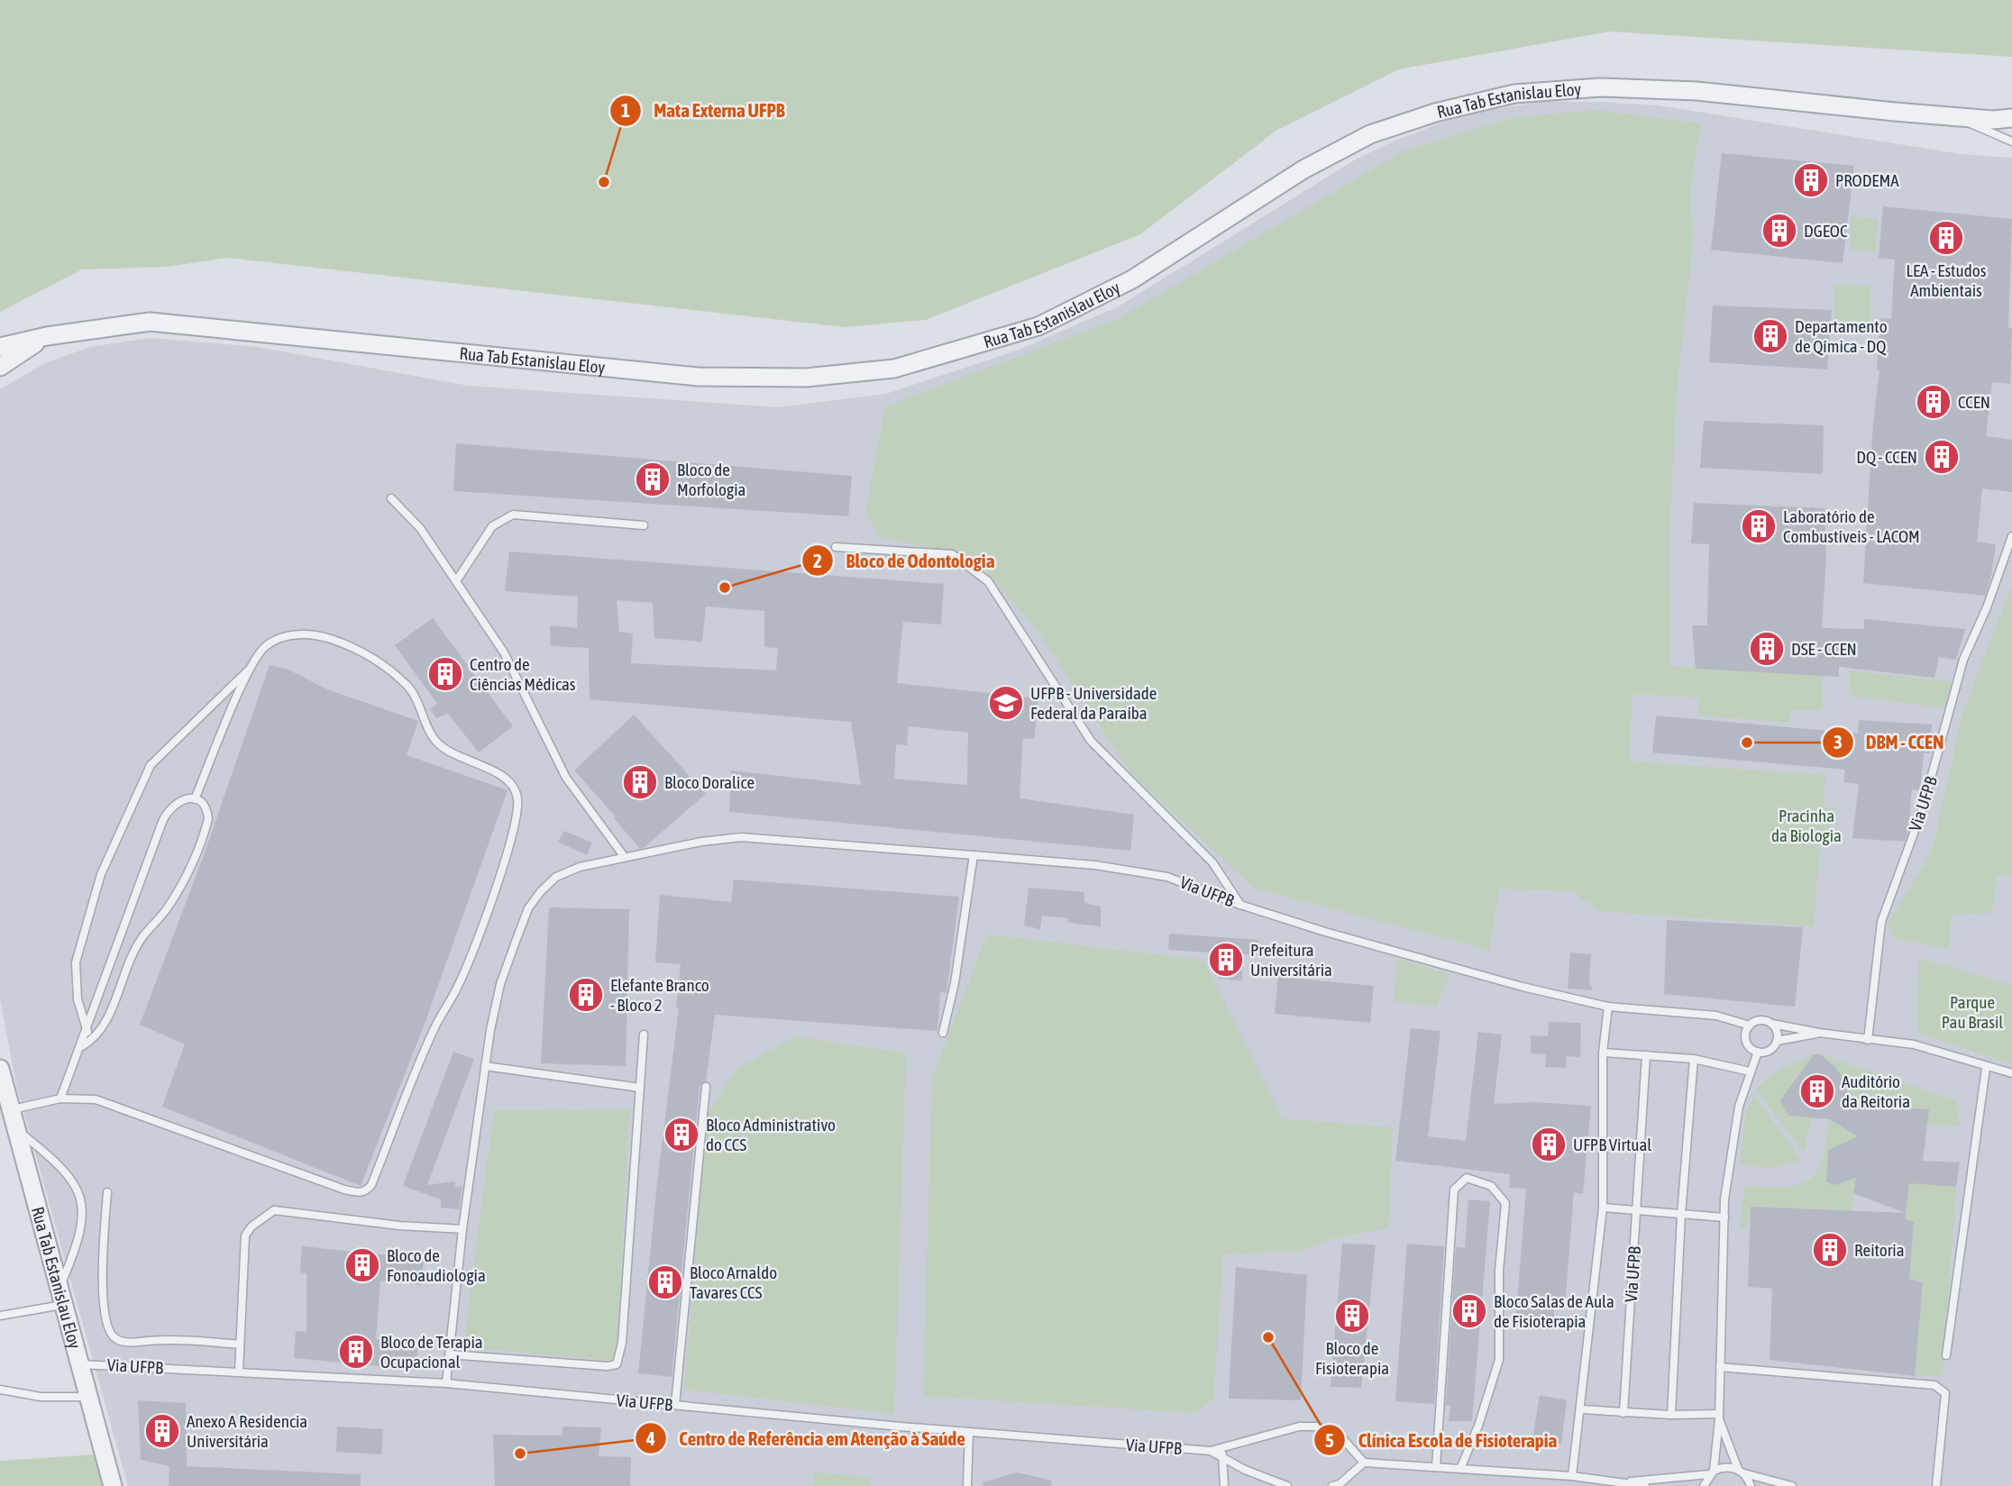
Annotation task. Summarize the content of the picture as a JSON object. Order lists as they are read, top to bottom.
{
  "streets": {
    "street": ["Rua Tab Estanislau Eloy"],
    "lane": ["Via UFPB"]
  },
  "crossings": [
    ["Rua Tab Estanislau Eloy", "Via UFPB"]
  ],
  "parks": ["Pracinha da Biologia", "Parque Pau Brasil"],
  "places": {
    "building": [
      "PRODEMA",
      "DGEOC",
      "LEA - Estudos Ambientais",
      "Departamento de Qímica - DQ",
      "CCEN",
      "DQ - CCEN",
      "Bloco de Morfologia",
      "Laboratório de Combustíveis - LACOM",
      "DSE - CCEN",
      "Centro de Ciências Médicas",
      "Bloco Doralice",
      "Prefeitura Universitária",
      "Elefante Branco - Bloco 2",
      "Auditório da Reitoria",
      "Bloco Administrativo do CCS",
      "UFPB Virtual",
      "Reitoria",
      "Bloco de Fonoaudiologia",
      "Bloco Arnaldo Tavares CCS",
      "Bloco Salas de Aula de Fisioterapia",
      "Bloco de Fisioterapia",
      "Bloco de Terapia Ocupacional",
      "Anexo A Residencia Universitária"
    ],
    "other": [
      "Mata Externa UFPB",
      "Bloco de Odontologia",
      "DBM - CCEN",
      "Clínica Escola de Fisioterapia",
      "Centro de Referência em Atenção à Saúde"
    ],
    "school or university": ["UFPB - Universidade Federal da Paraíba"]
  }
}
